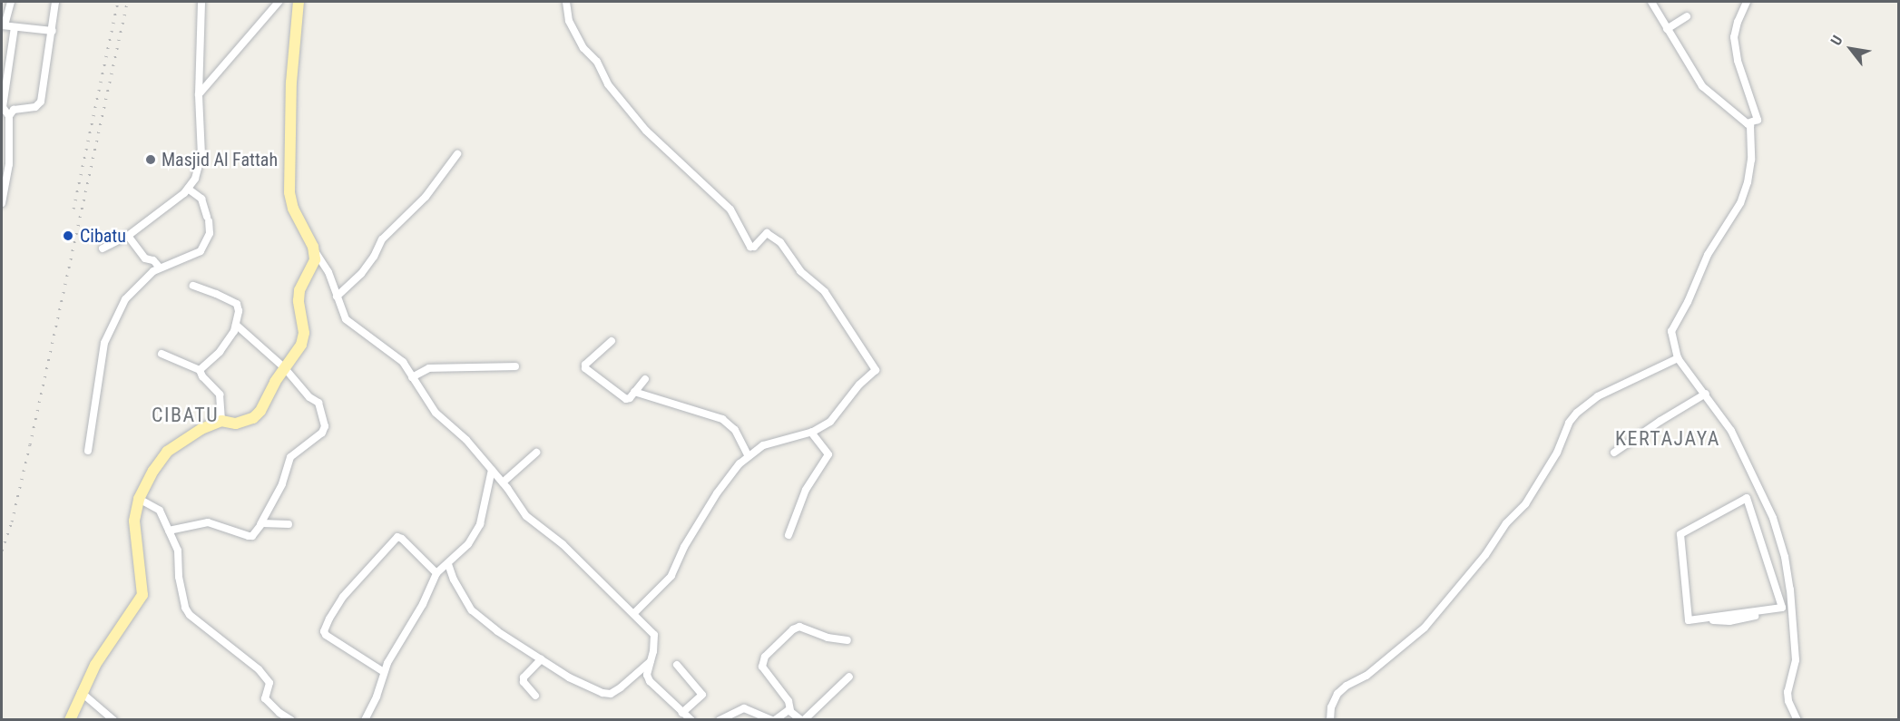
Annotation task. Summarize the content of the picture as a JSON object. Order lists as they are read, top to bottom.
{
  "districts": ["CIBATU", "KERTAJAYA"],
  "places": ["Masjid Al Fattah", "Cibatu"],
  "north": "top left"
}
